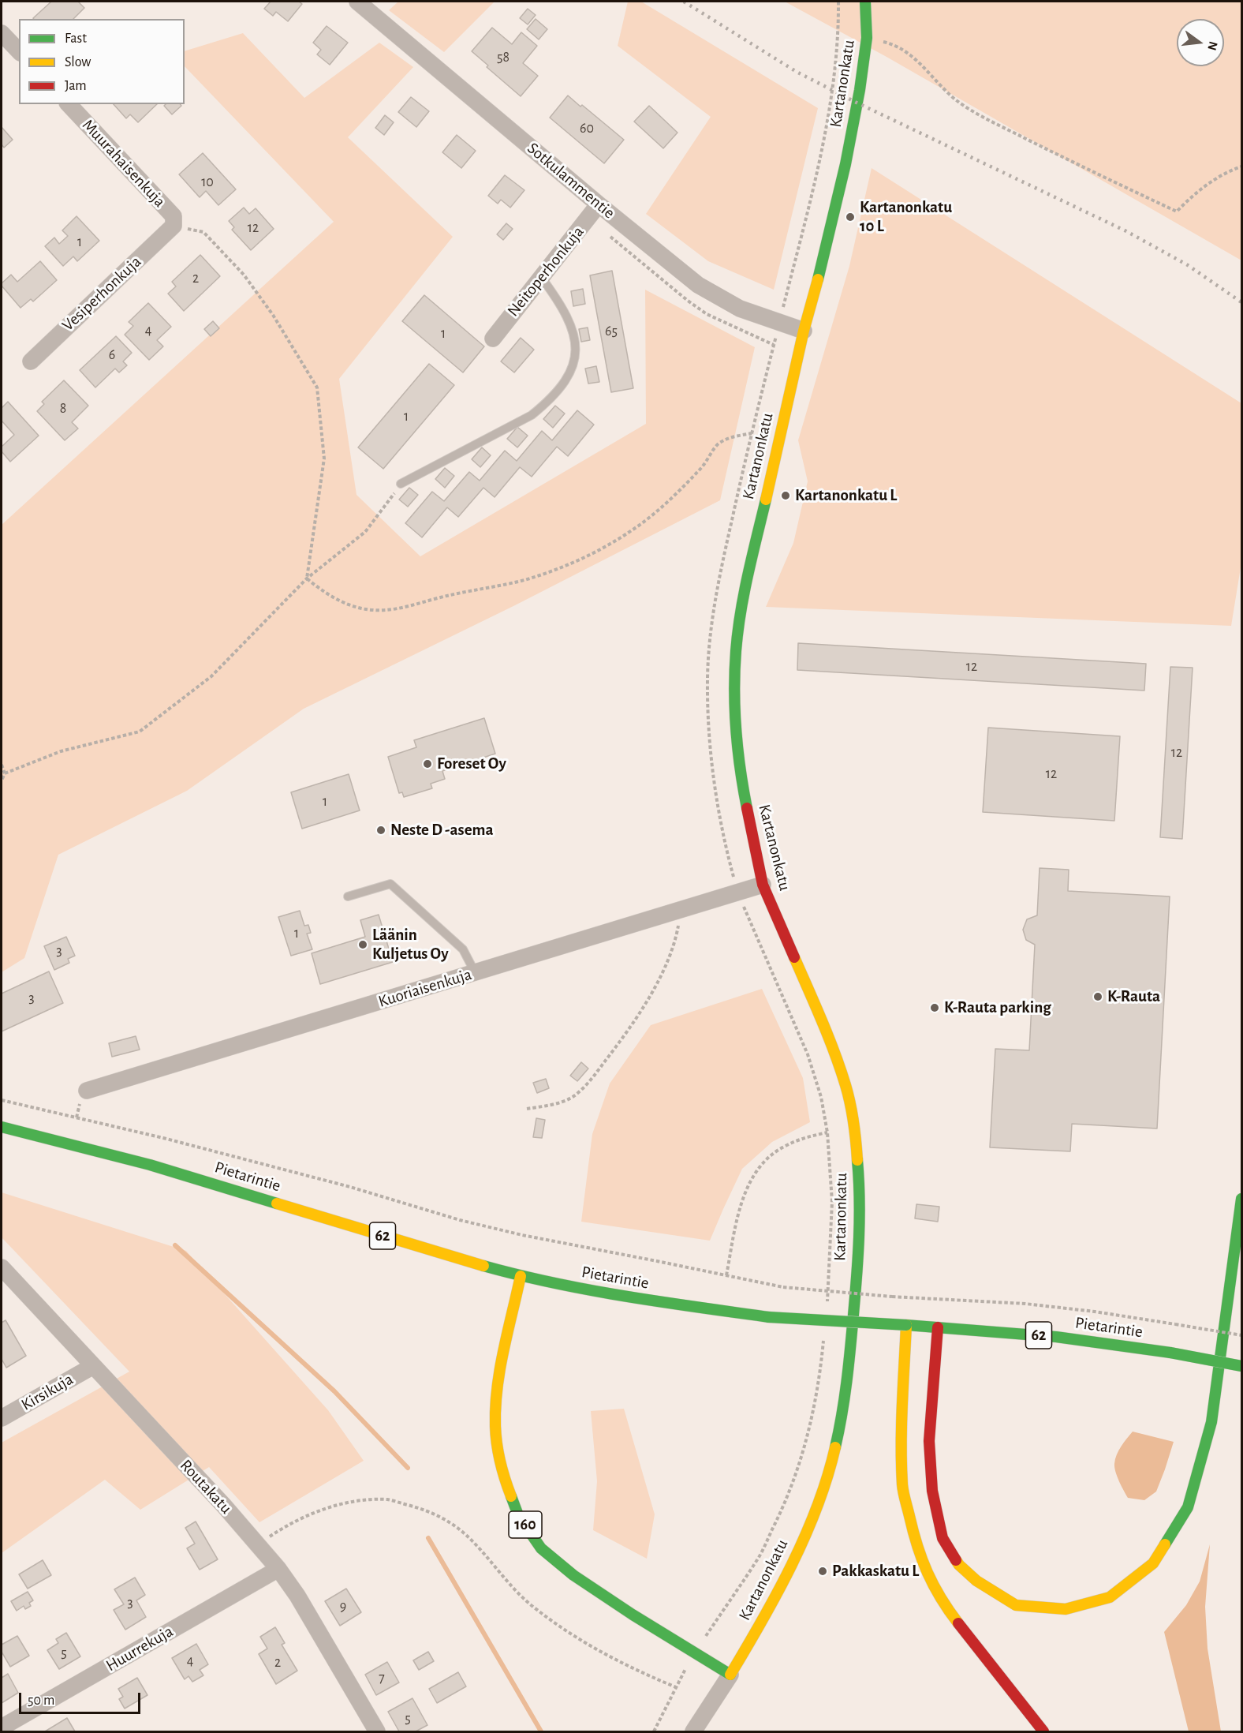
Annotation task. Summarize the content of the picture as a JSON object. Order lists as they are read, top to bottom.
{
  "streets": {
    "main road": [
      "Kartanonkatu",
      "Pietarintie",
      "62",
      "160"
    ],
    "street": [
      "Muurahaisenkuja",
      "Sotkulammentie",
      "Neitoperhonkuja",
      "Vesiperhonkuja",
      "Kuoriaisenkuja",
      "Kirsikuja",
      "Routakatu",
      "Huurrekuja"
    ]
  },
  "crossings": [
    ["Kartanonkatu", "Sotkulammentie"],
    ["Kartanonkatu", "Kuoriaisenkuja"],
    ["Kartanonkatu", "160"],
    ["Muurahaisenkuja", "Vesiperhonkuja"],
    ["Sotkulammentie", "Neitoperhonkuja"],
    ["Pietarintie", "160"],
    ["Kirsikuja", "Routakatu"],
    ["Routakatu", "Huurrekuja"]
  ],
  "places": [
    "Kartanonkatu 10 L",
    "Kartanonkatu L",
    "Foreset Oy",
    "Neste D -asema",
    "Läänin Kuljetus Oy",
    "K-Rauta",
    "K-Rauta parking",
    "Pakkaskatu L"
  ],
  "house_numbers": [
    "58",
    "60",
    "10",
    "12",
    "1",
    "2",
    "4",
    "65",
    "1",
    "6",
    "8",
    "1",
    "12",
    "12",
    "12",
    "1",
    "1",
    "3",
    "3",
    "3",
    "9",
    "5",
    "4",
    "2",
    "7",
    "5"
  ],
  "legend": ["Fast", "Slow", "Jam"],
  "scale_bar": "50 m",
  "north": "right"
}
